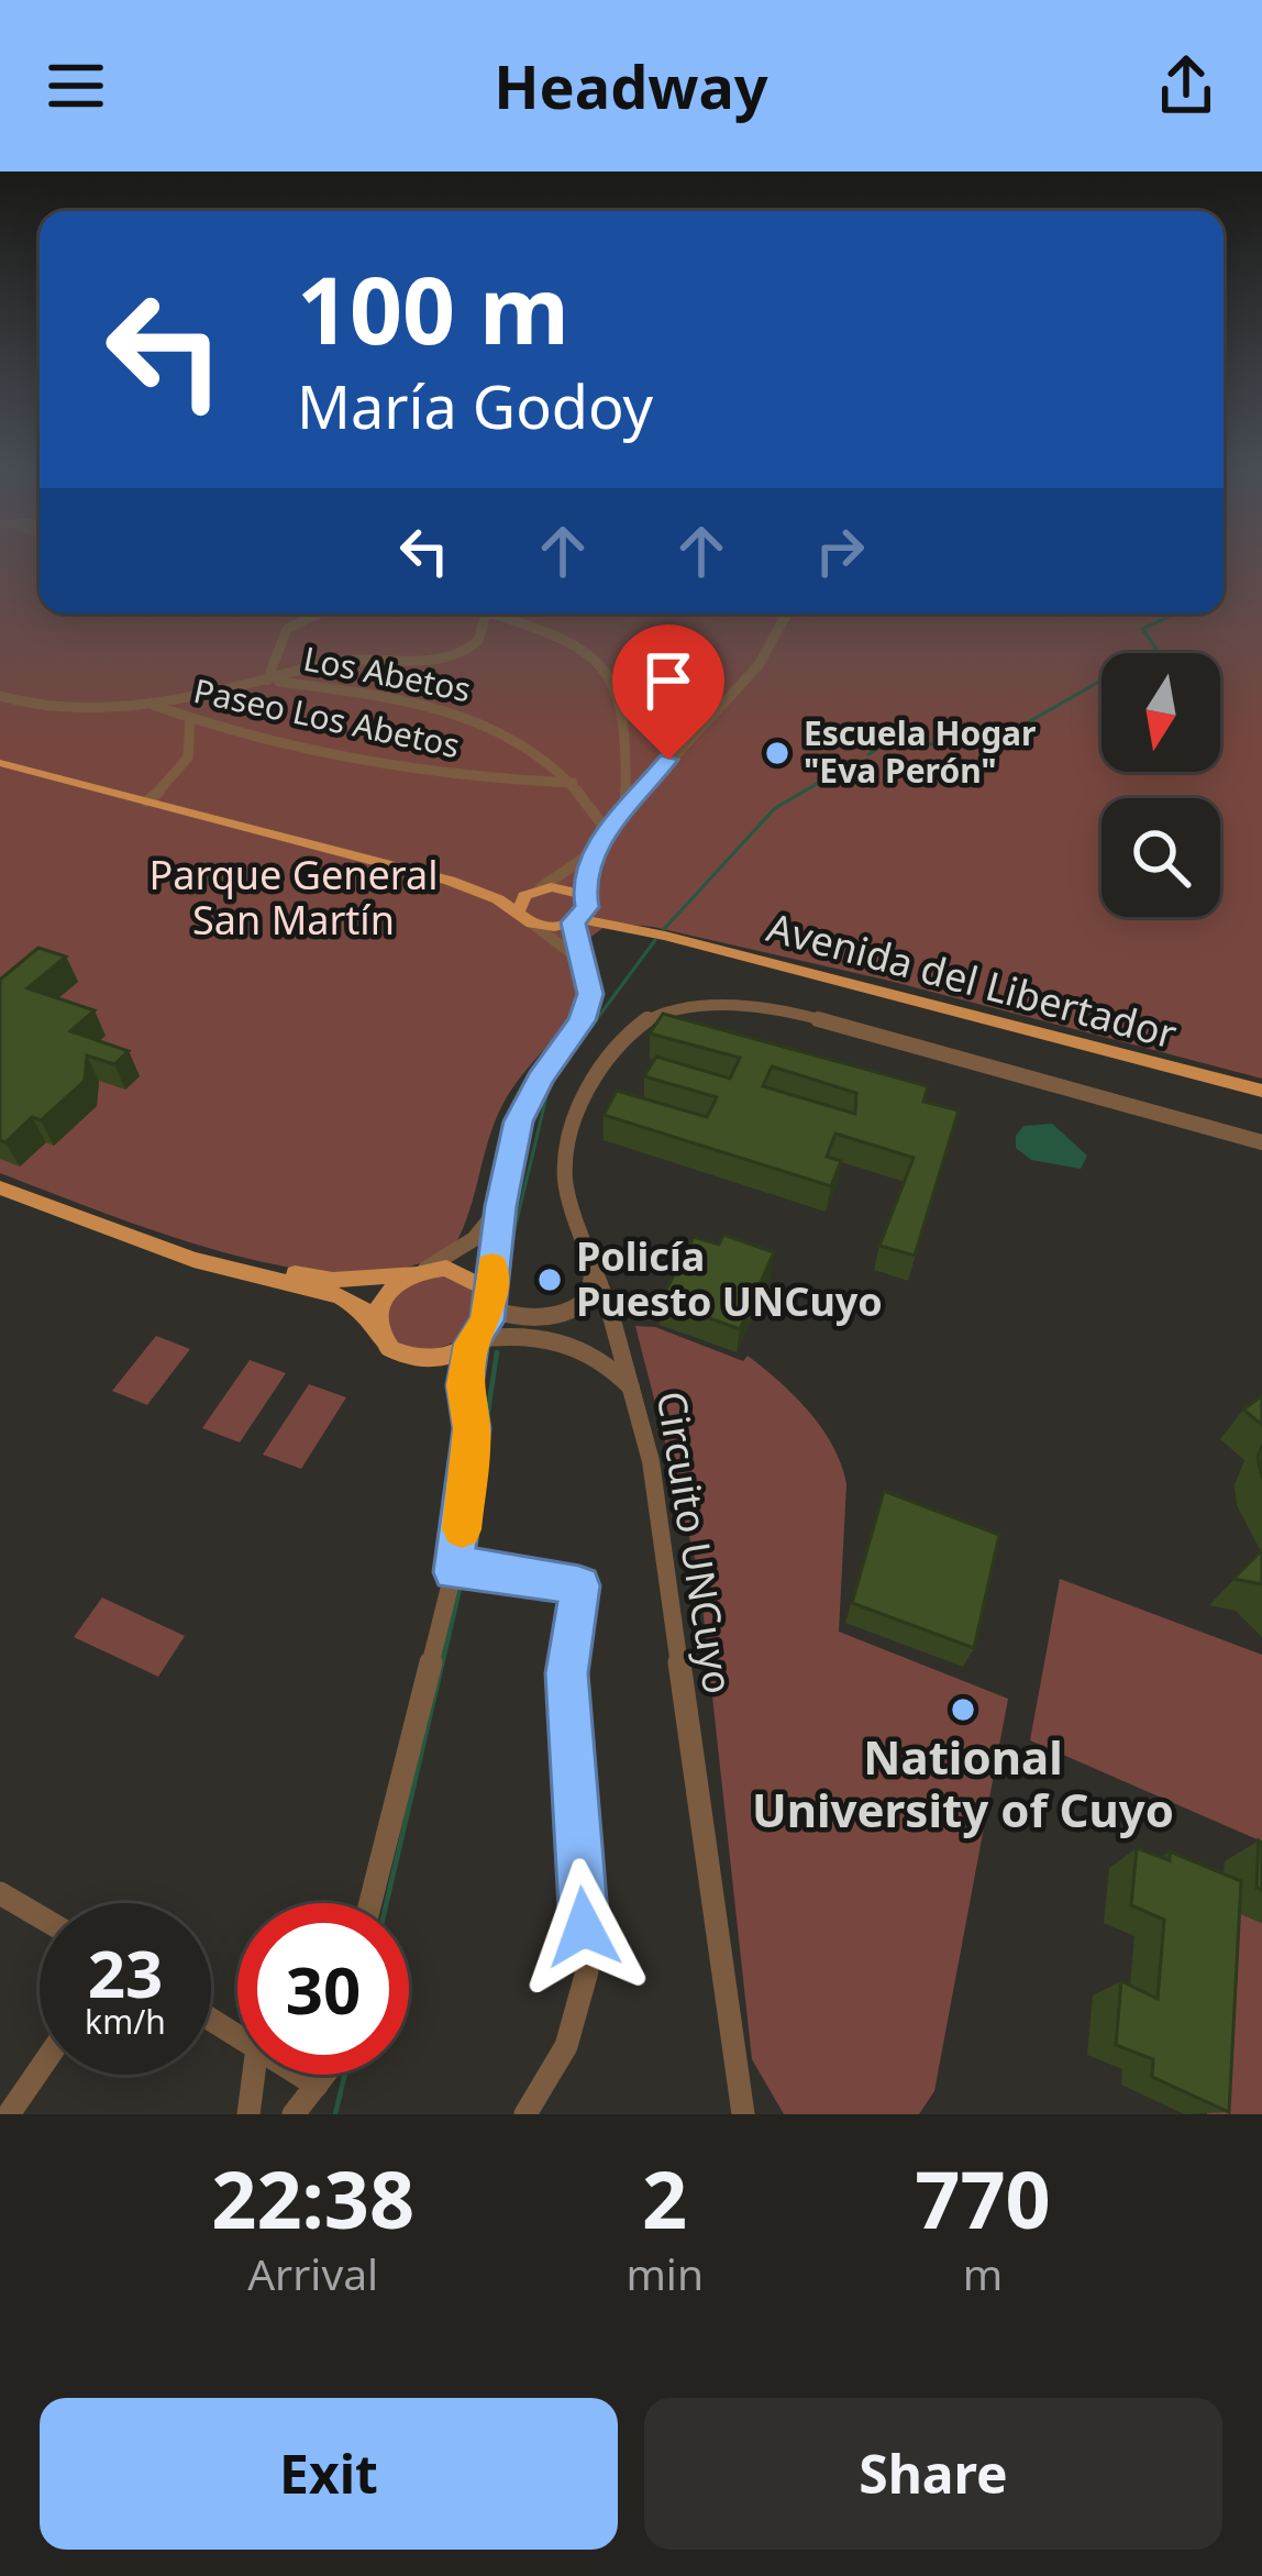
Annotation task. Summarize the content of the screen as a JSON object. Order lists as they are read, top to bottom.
{
  "streets": {
    "main road": ["Avenida del Libertador"],
    "street": ["Los Abetos", "Paseo Los Abetos", "Circuito UNCuyo"]
  },
  "crossings": [
    ["Los Abetos", "Paseo Los Abetos"]
  ],
  "parks": ["Parque General San Martín"],
  "places": ["Escuela Hogar \"Eva Perón\"", "Policía Puesto UNCuyo", "National University of Cuyo"],
  "north": "bottom",
  "page": {
    "header": "Headway",
    "turn": ["100 m", "María Godoy"],
    "speed": "23 km/h",
    "limit": "30",
    "eta": [
      "22:38",
      "Arrival",
      "2",
      "min",
      "770",
      "m"
    ],
    "buttons": ["Exit", "Share"]
  }
}
